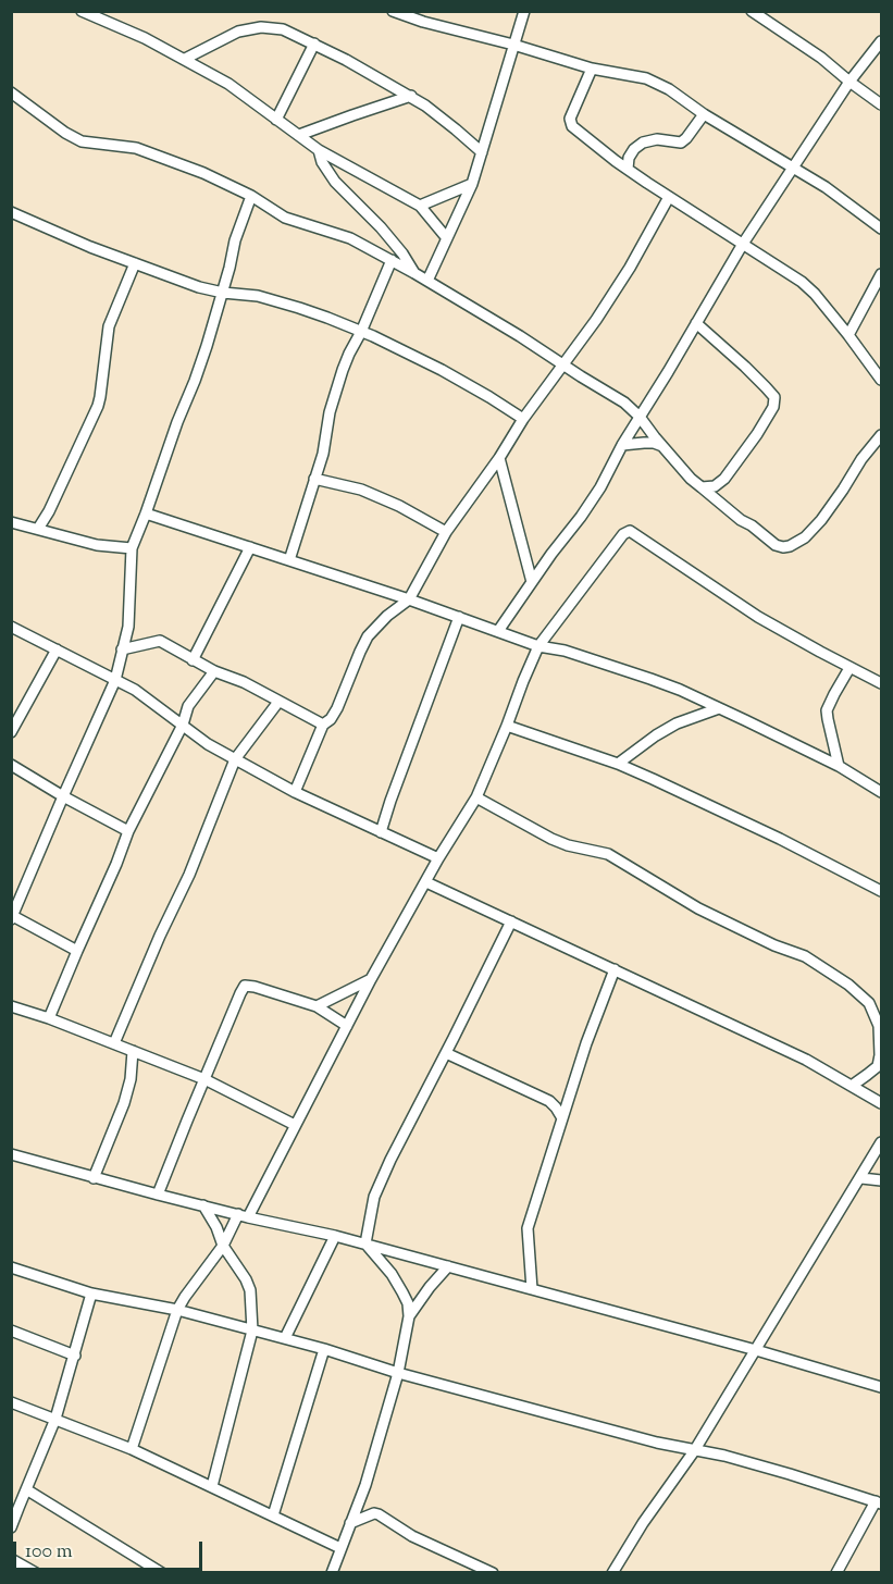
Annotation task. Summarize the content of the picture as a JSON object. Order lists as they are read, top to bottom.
{
  "scale_bar": "100 m"
}
